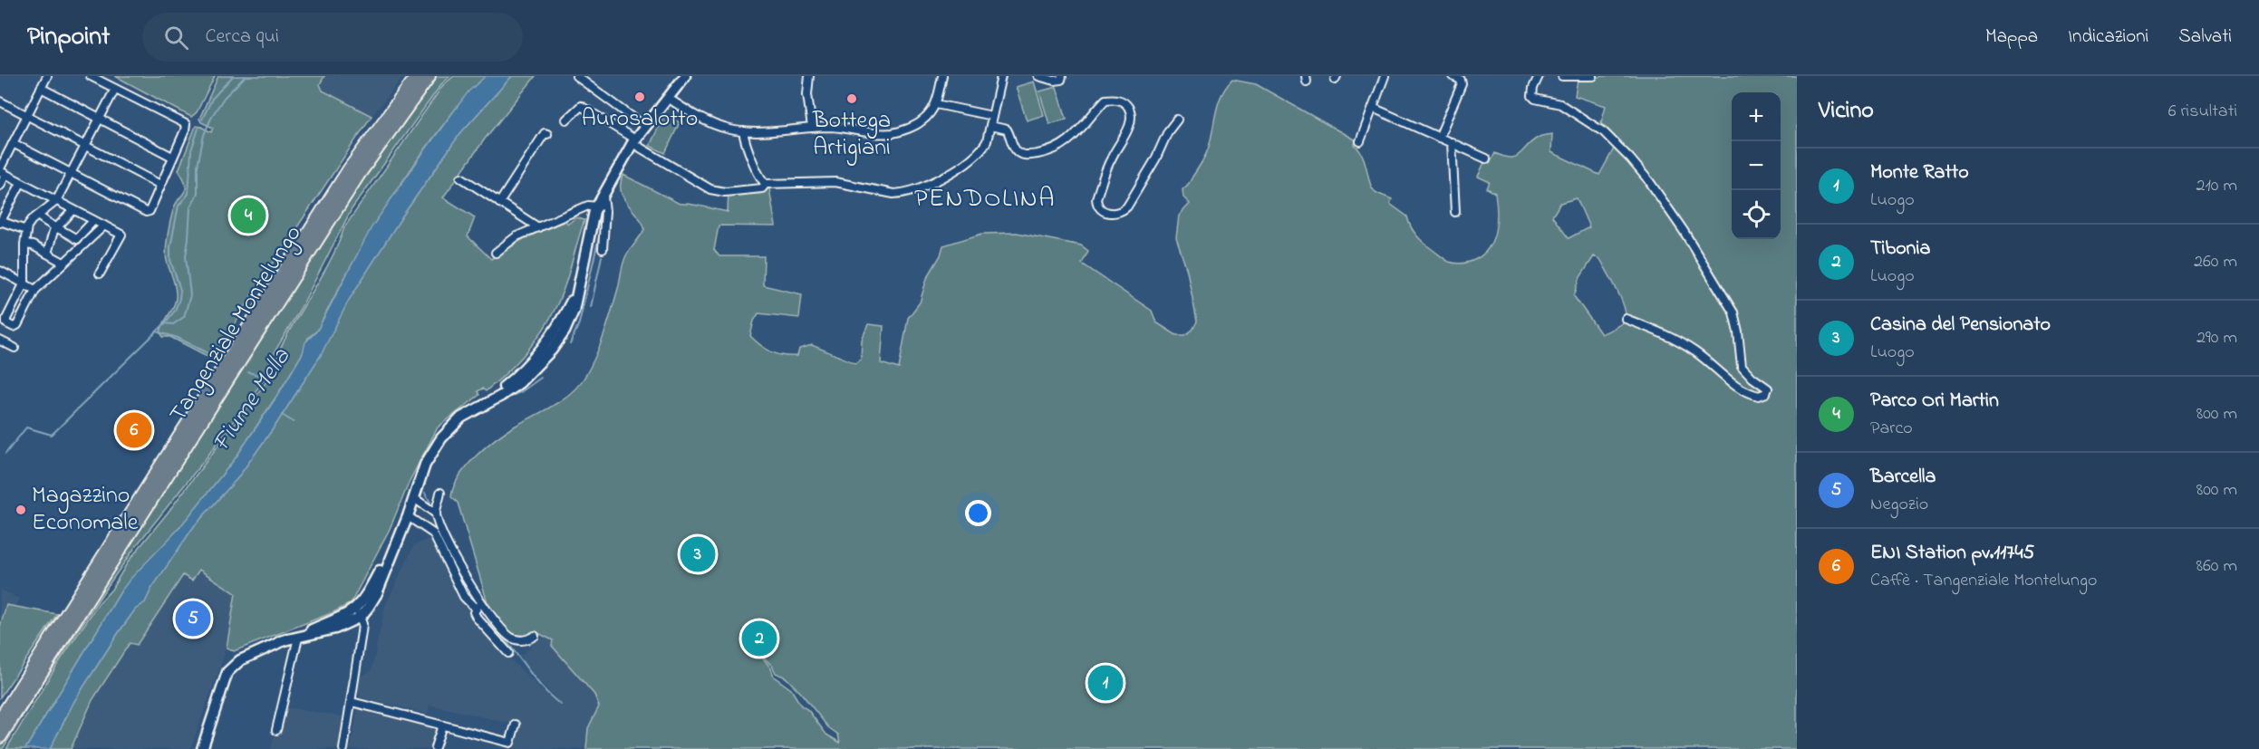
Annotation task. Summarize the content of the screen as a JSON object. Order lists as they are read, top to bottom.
{
  "streets": {
    "highway": ["Tangenziale Montelungo"]
  },
  "districts": ["PENDOLINA"],
  "water": ["Fiume Mella"],
  "places": ["Aurosalotto", "Bottega Artigiani", "Magazzino Economale"],
  "page": {
    "header": "Pinpoint",
    "search": "Cerca qui",
    "nav": ["Mappa", "Indicazioni", "Salvati"],
    "heading": ["Vicino", "6 risultati"],
    "map_buttons": ["+", "−"],
    "list": [
      {
        "mark": "1",
        "name": "Monte Ratto",
        "note": "Luogo",
        "value": "210 m"
      },
      {
        "mark": "2",
        "name": "Tibonia",
        "note": "Luogo",
        "value": "260 m"
      },
      {
        "mark": "3",
        "name": "Casina del Pensionato",
        "note": "Luogo",
        "value": "290 m"
      },
      {
        "mark": "4",
        "name": "Parco Ori Martin",
        "note": "Parco",
        "value": "800 m"
      },
      {
        "mark": "5",
        "name": "Barcella",
        "note": "Negozio",
        "value": "800 m"
      },
      {
        "mark": "6",
        "name": "ENI Station pv.11745",
        "note": "Caffè · Tangenziale Montelungo",
        "value": "860 m"
      }
    ],
    "pins": [
      "4",
      "6",
      "3",
      "5",
      "2",
      "1"
    ]
  }
}
